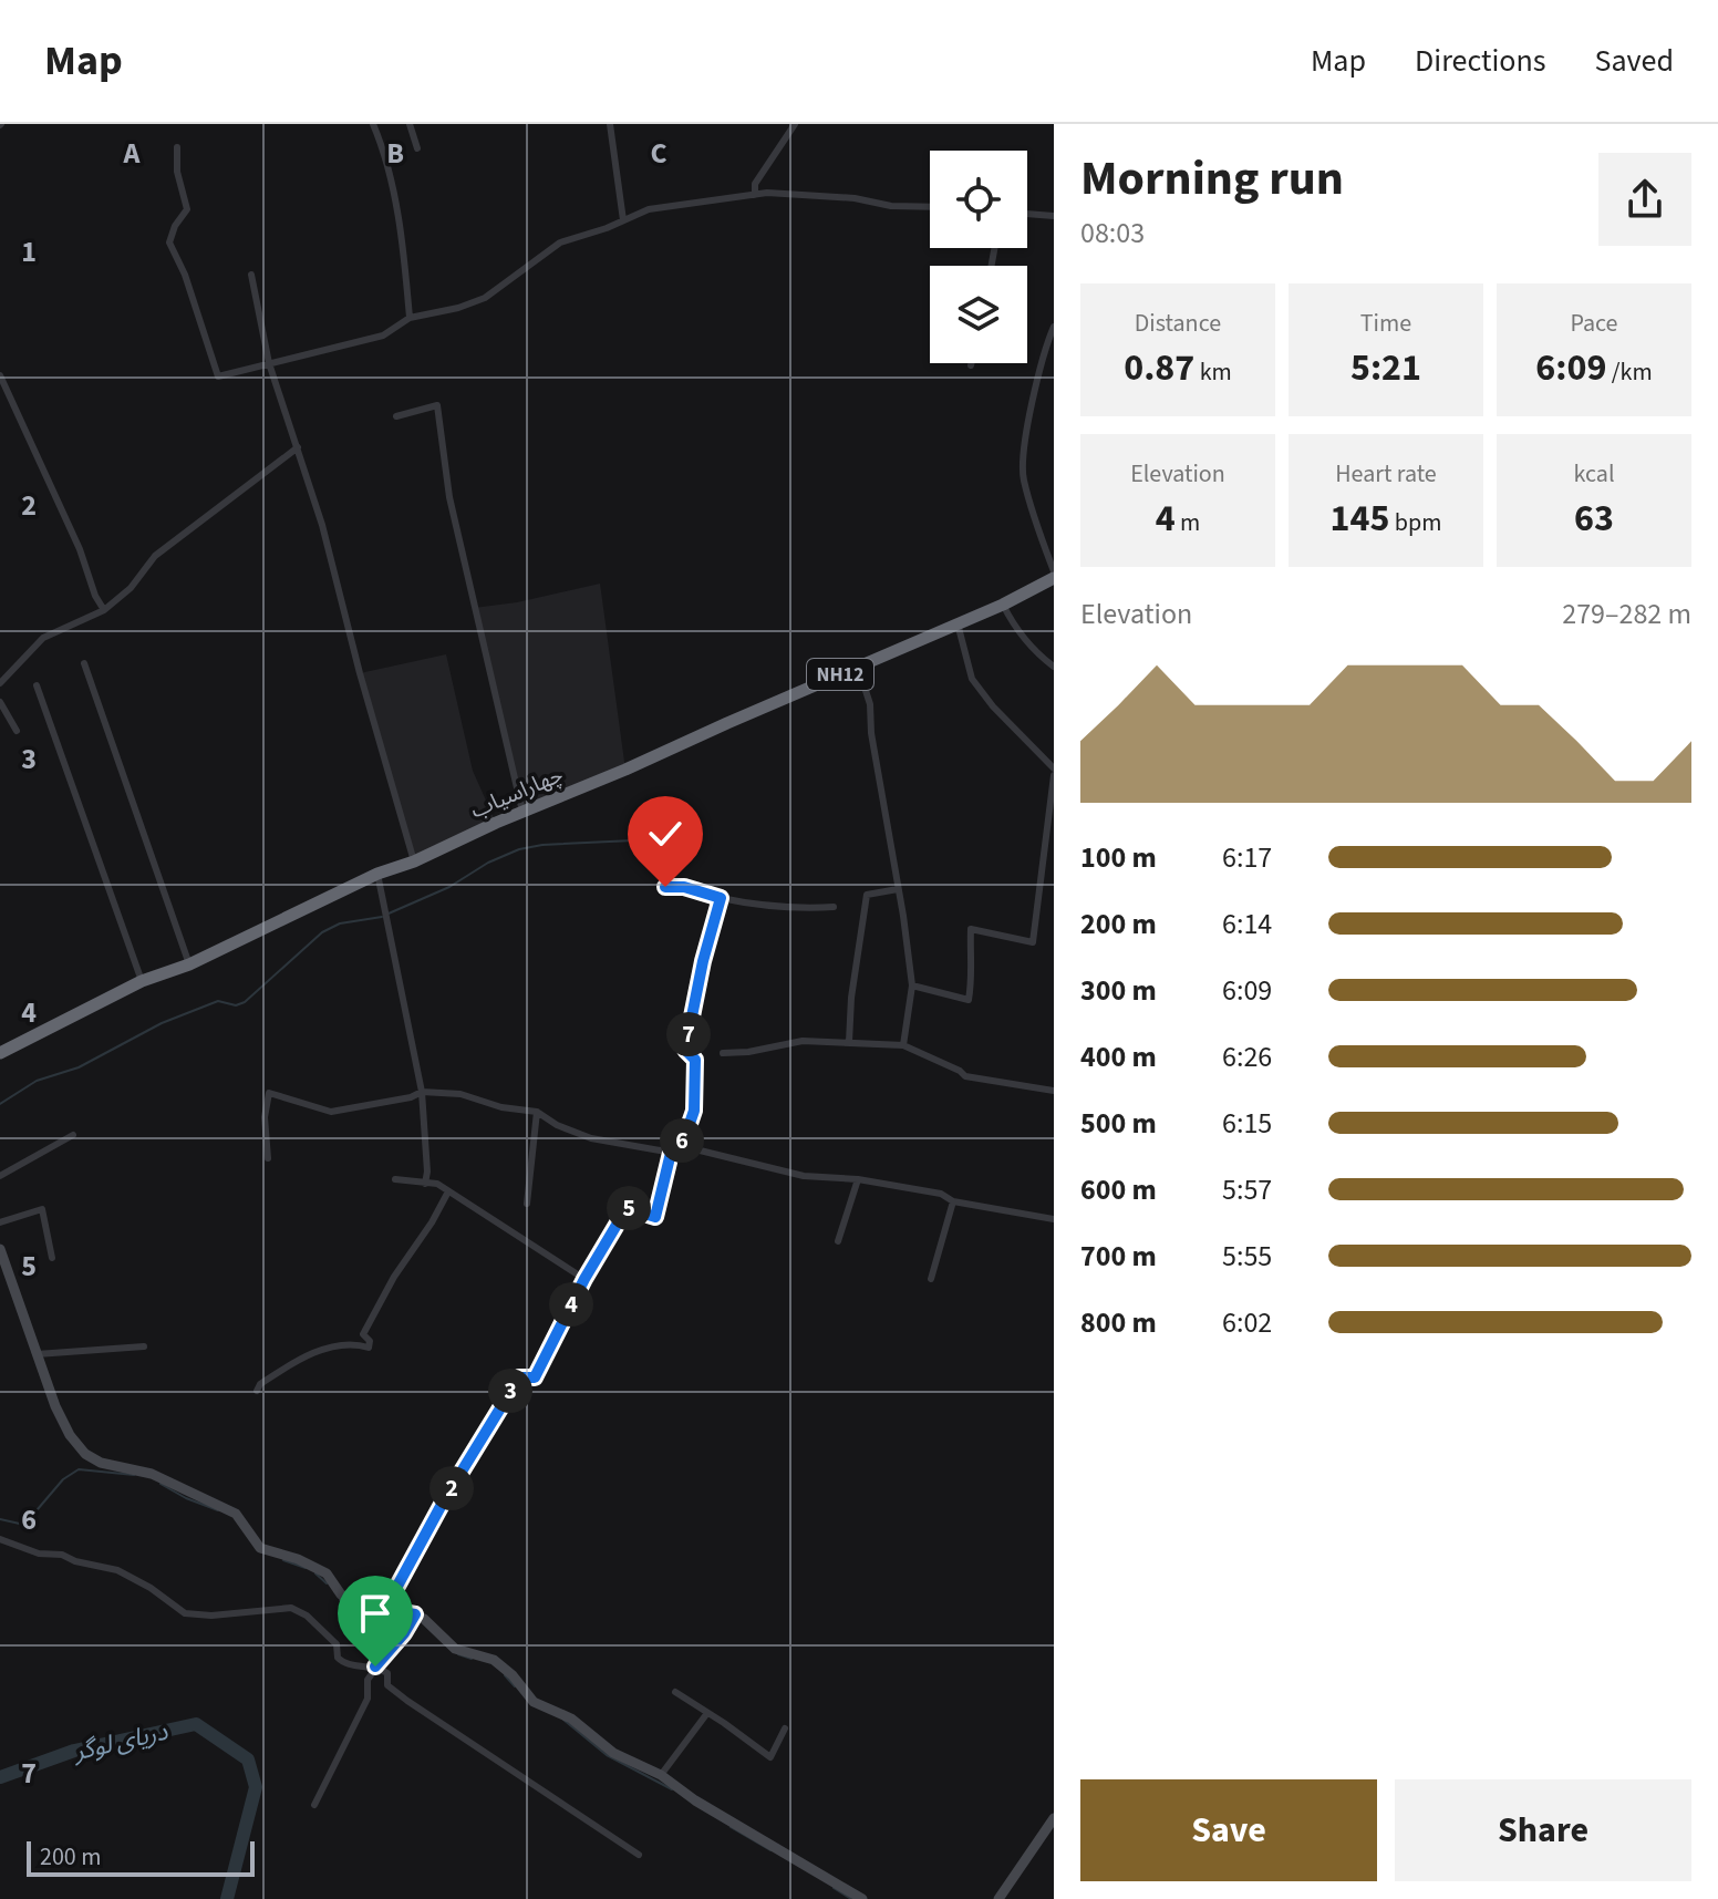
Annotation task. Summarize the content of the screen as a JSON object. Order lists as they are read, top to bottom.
{
  "streets": {
    "highway": ["NH12", "چهاراسیاب"]
  },
  "water": ["دریای لوگر"],
  "scale_bar": "200 m",
  "page": {
    "header": "Map",
    "nav": ["Map", "Directions", "Saved"],
    "heading": ["Morning run", "08:03"],
    "stats": [
      ["Distance", "0.87 km"],
      ["Time", "5:21"],
      ["Pace", "6:09 /km"],
      ["Elevation", "4 m"],
      ["Heart rate", "145 bpm"],
      ["kcal", "63"]
    ],
    "chart": ["Elevation", "279–282 m"],
    "list": [
      {
        "name": "100 m",
        "note": "6:17"
      },
      {
        "name": "200 m",
        "note": "6:14"
      },
      {
        "name": "300 m",
        "note": "6:09"
      },
      {
        "name": "400 m",
        "note": "6:26"
      },
      {
        "name": "500 m",
        "note": "6:15"
      },
      {
        "name": "600 m",
        "note": "5:57"
      },
      {
        "name": "700 m",
        "note": "5:55"
      },
      {
        "name": "800 m",
        "note": "6:02"
      }
    ],
    "pins": [
      "7",
      "6",
      "5",
      "4",
      "3",
      "2"
    ],
    "buttons": ["Save", "Share"],
    "scale": "200 m"
  },
  "grid": {
    "columns": ["A", "B", "C"],
    "rows": [
      "1",
      "2",
      "3",
      "4",
      "5",
      "6",
      "7"
    ]
  }
}
